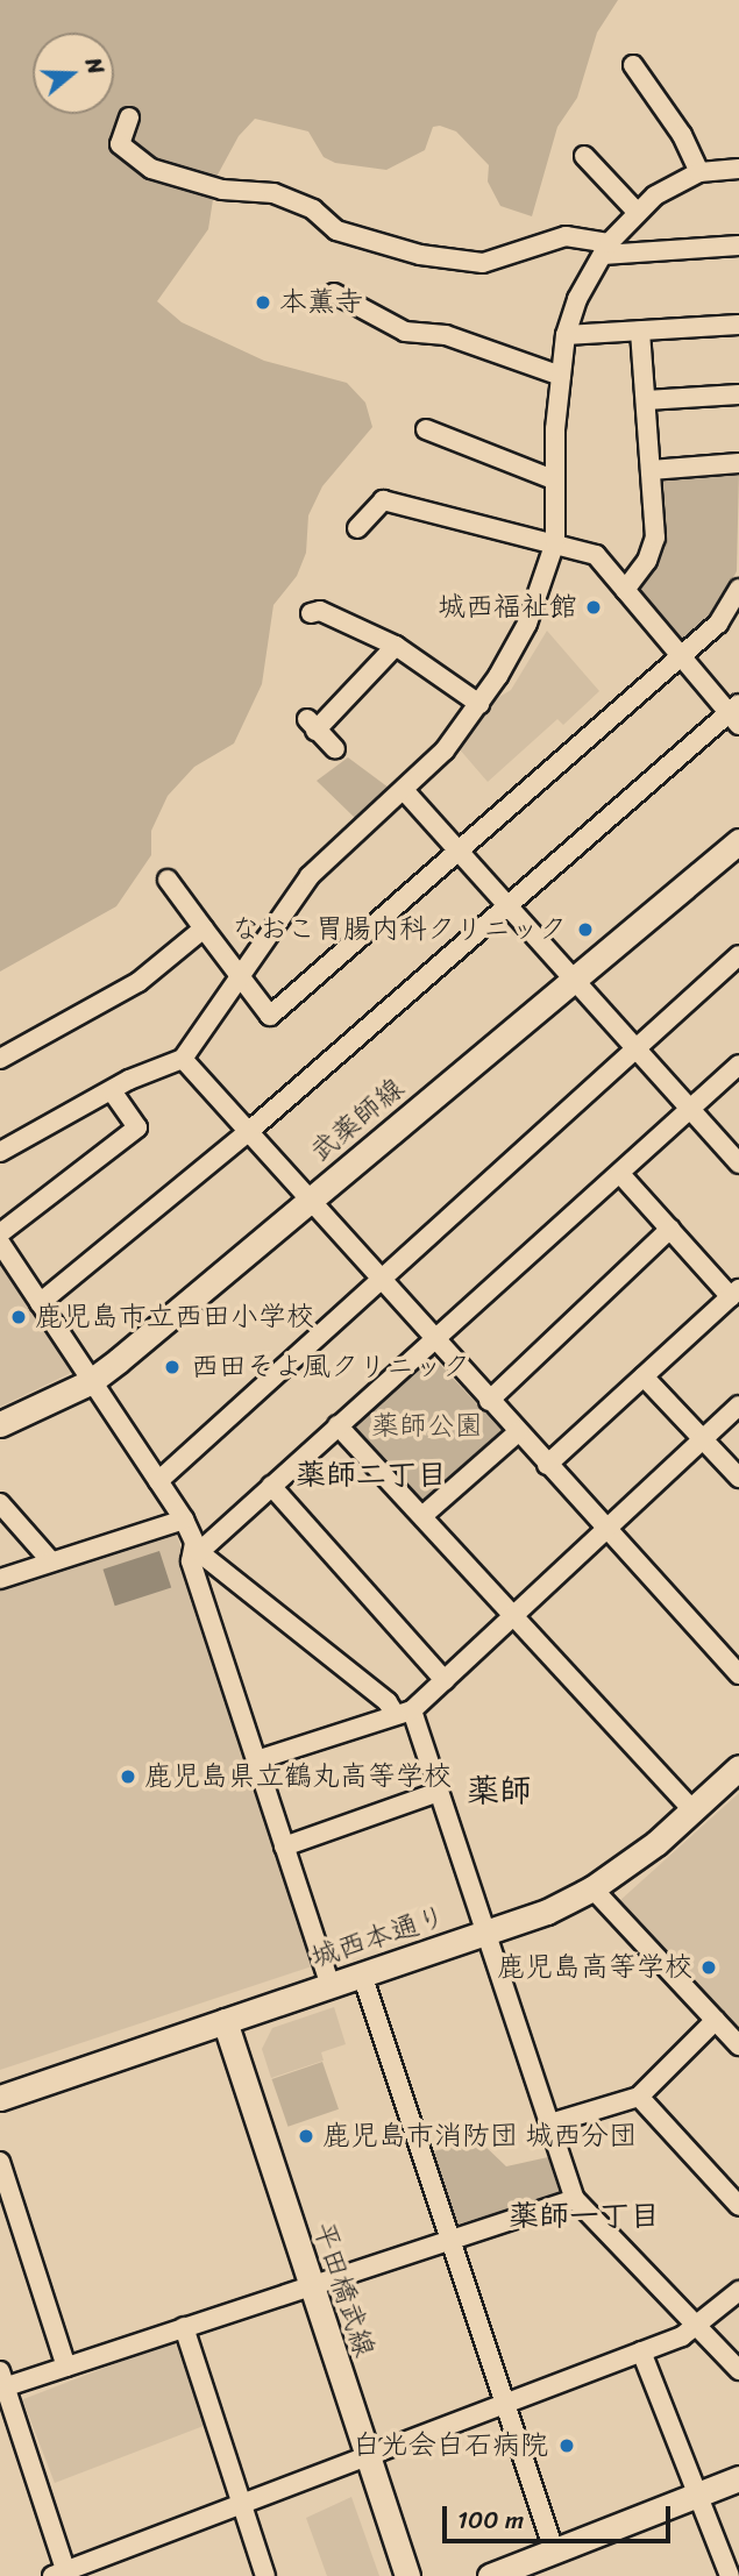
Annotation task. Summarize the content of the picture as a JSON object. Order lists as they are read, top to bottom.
{
  "streets": {
    "street": ["武薬師線", "城西本通り", "平田橋武線"]
  },
  "crossings": [
    ["城西本通り", "平田橋武線"]
  ],
  "districts": ["薬師二丁目", "薬師", "薬師一丁目"],
  "parks": ["薬師公園"],
  "places": [
    "本薫寺",
    "城西福祉館",
    "なおこ胃腸内科クリニック",
    "鹿児島市立西田小学校",
    "西田そよ風クリニック",
    "鹿児島県立鶴丸高等学校",
    "鹿児島高等学校",
    "鹿児島市消防団 城西分団",
    "白光会白石病院"
  ],
  "scale_bar": "100 m",
  "north": "right"
}
